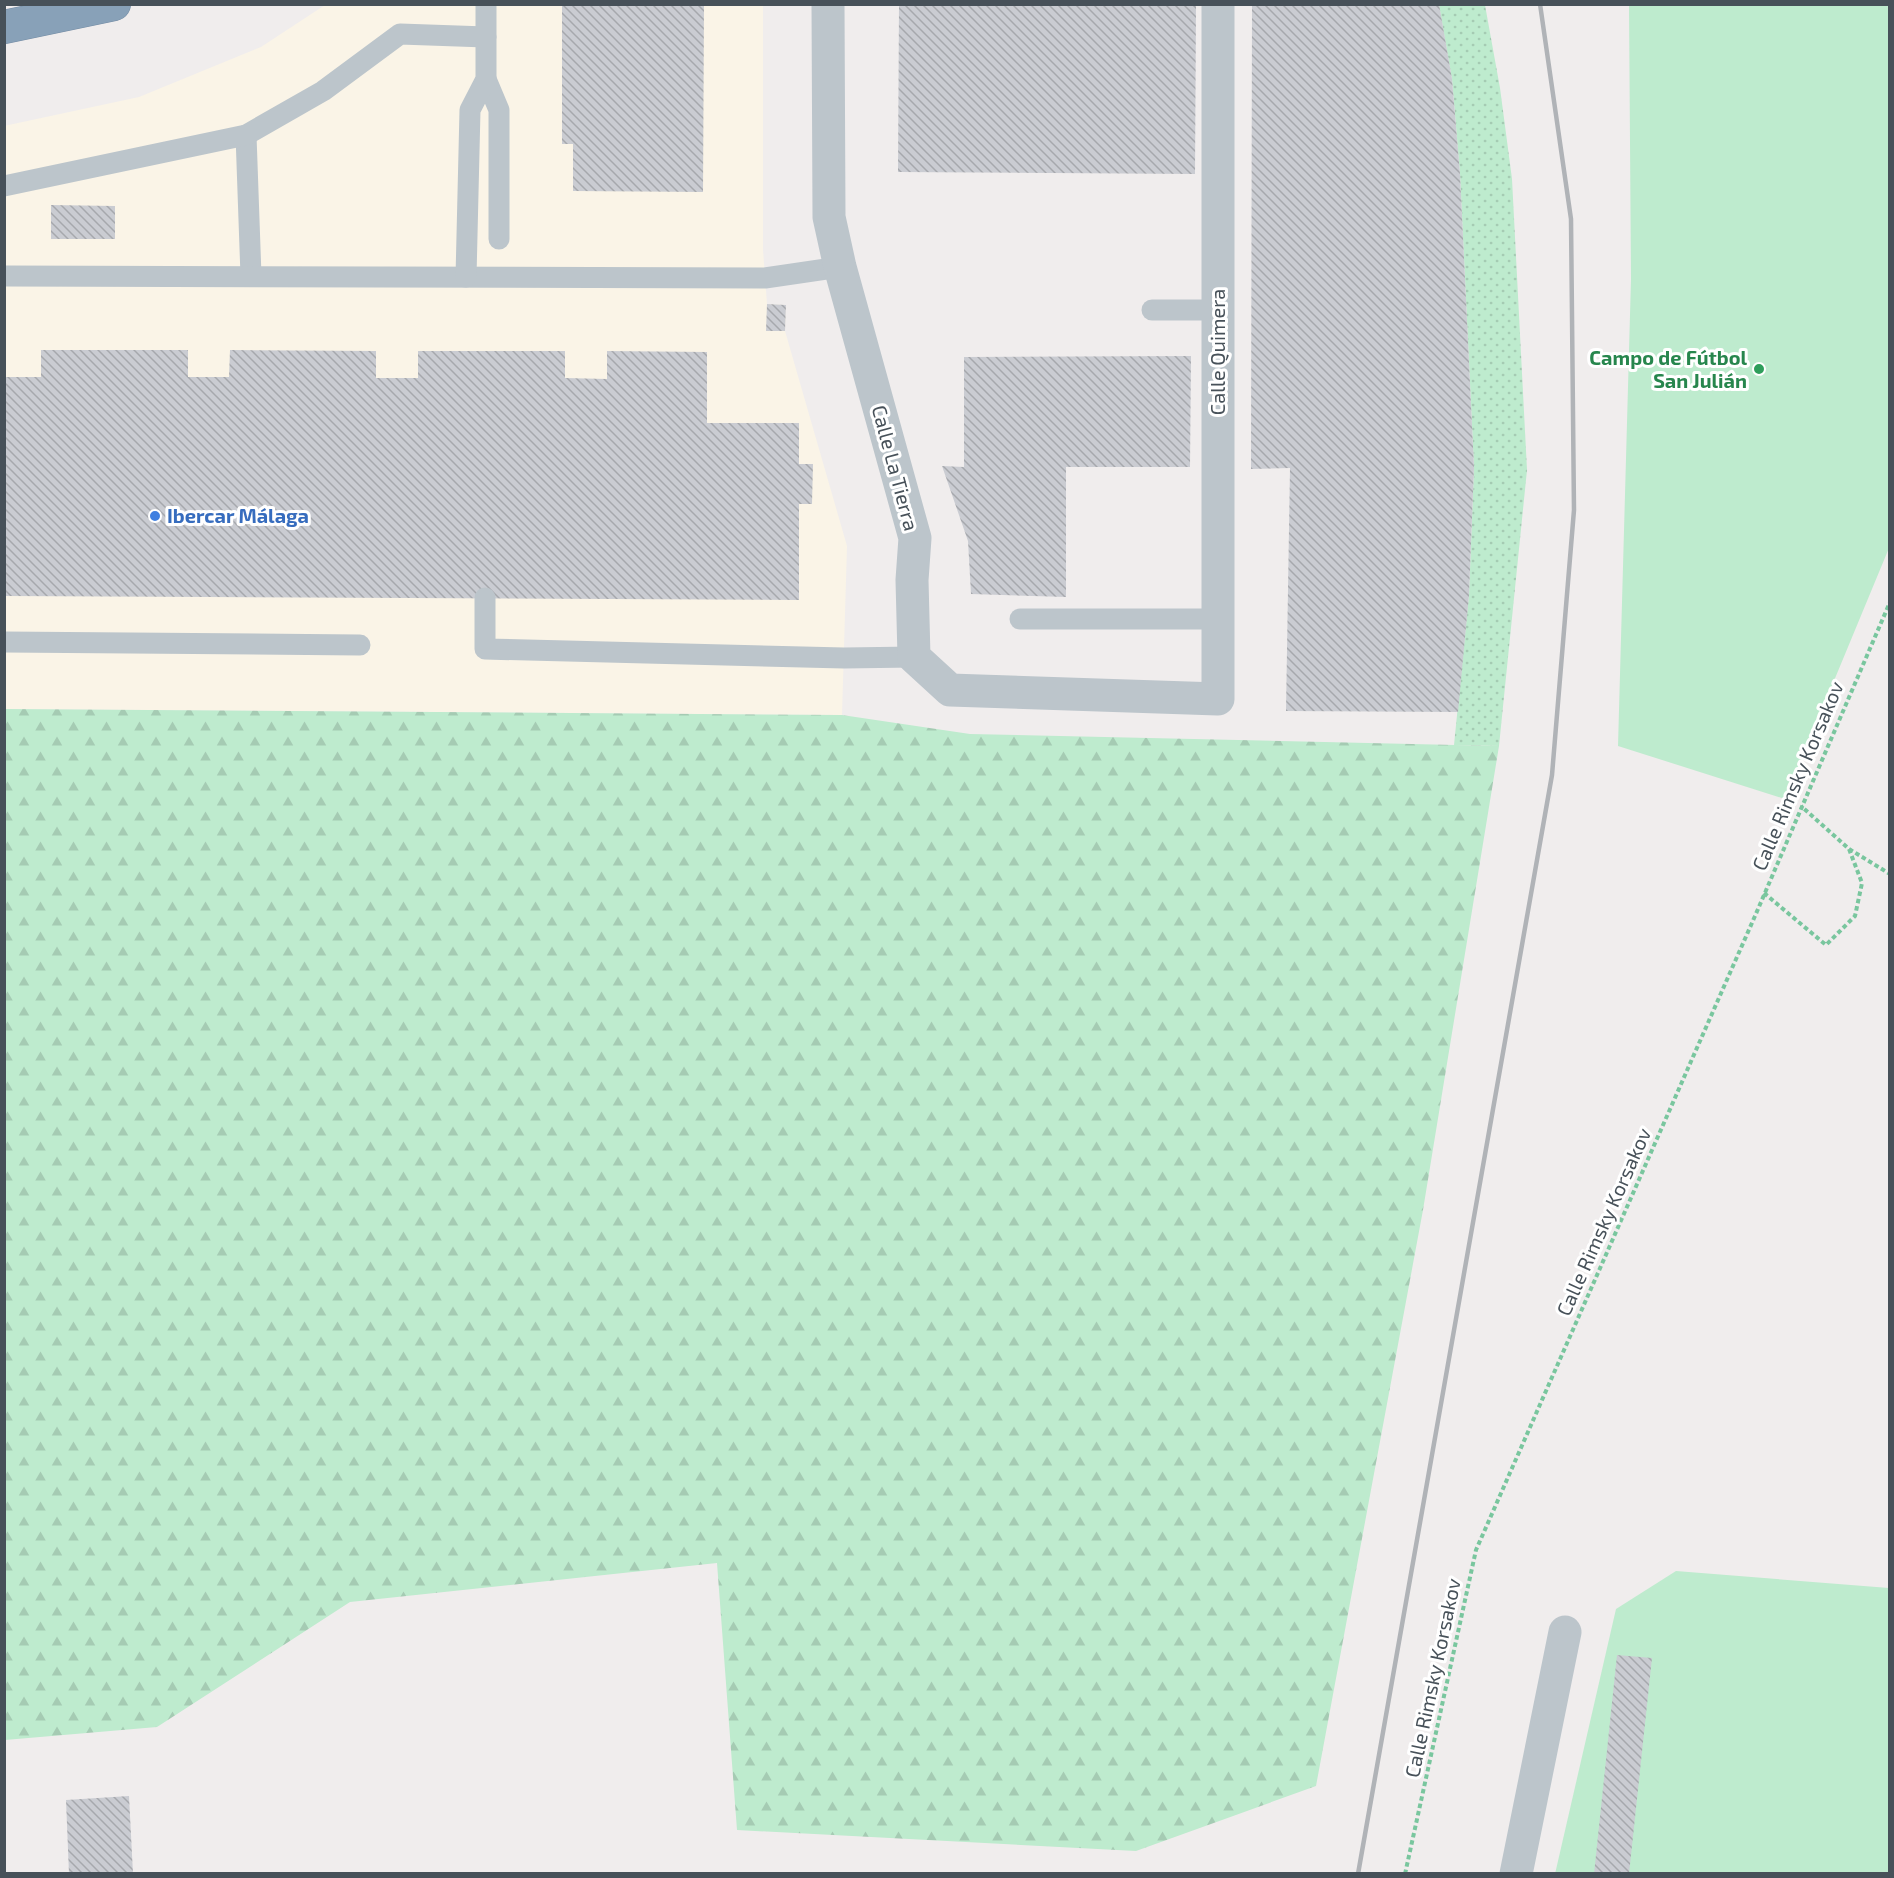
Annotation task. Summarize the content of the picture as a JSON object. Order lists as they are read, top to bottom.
{
  "streets": {
    "street": ["Calle Quimera", "Calle La Tierra"],
    "path": ["Calle Rimsky Korsakov"]
  },
  "crossings": [
    ["Calle Quimera", "Calle La Tierra"]
  ],
  "places": ["Campo de Fútbol San Julián", "Ibercar Málaga"]
}
